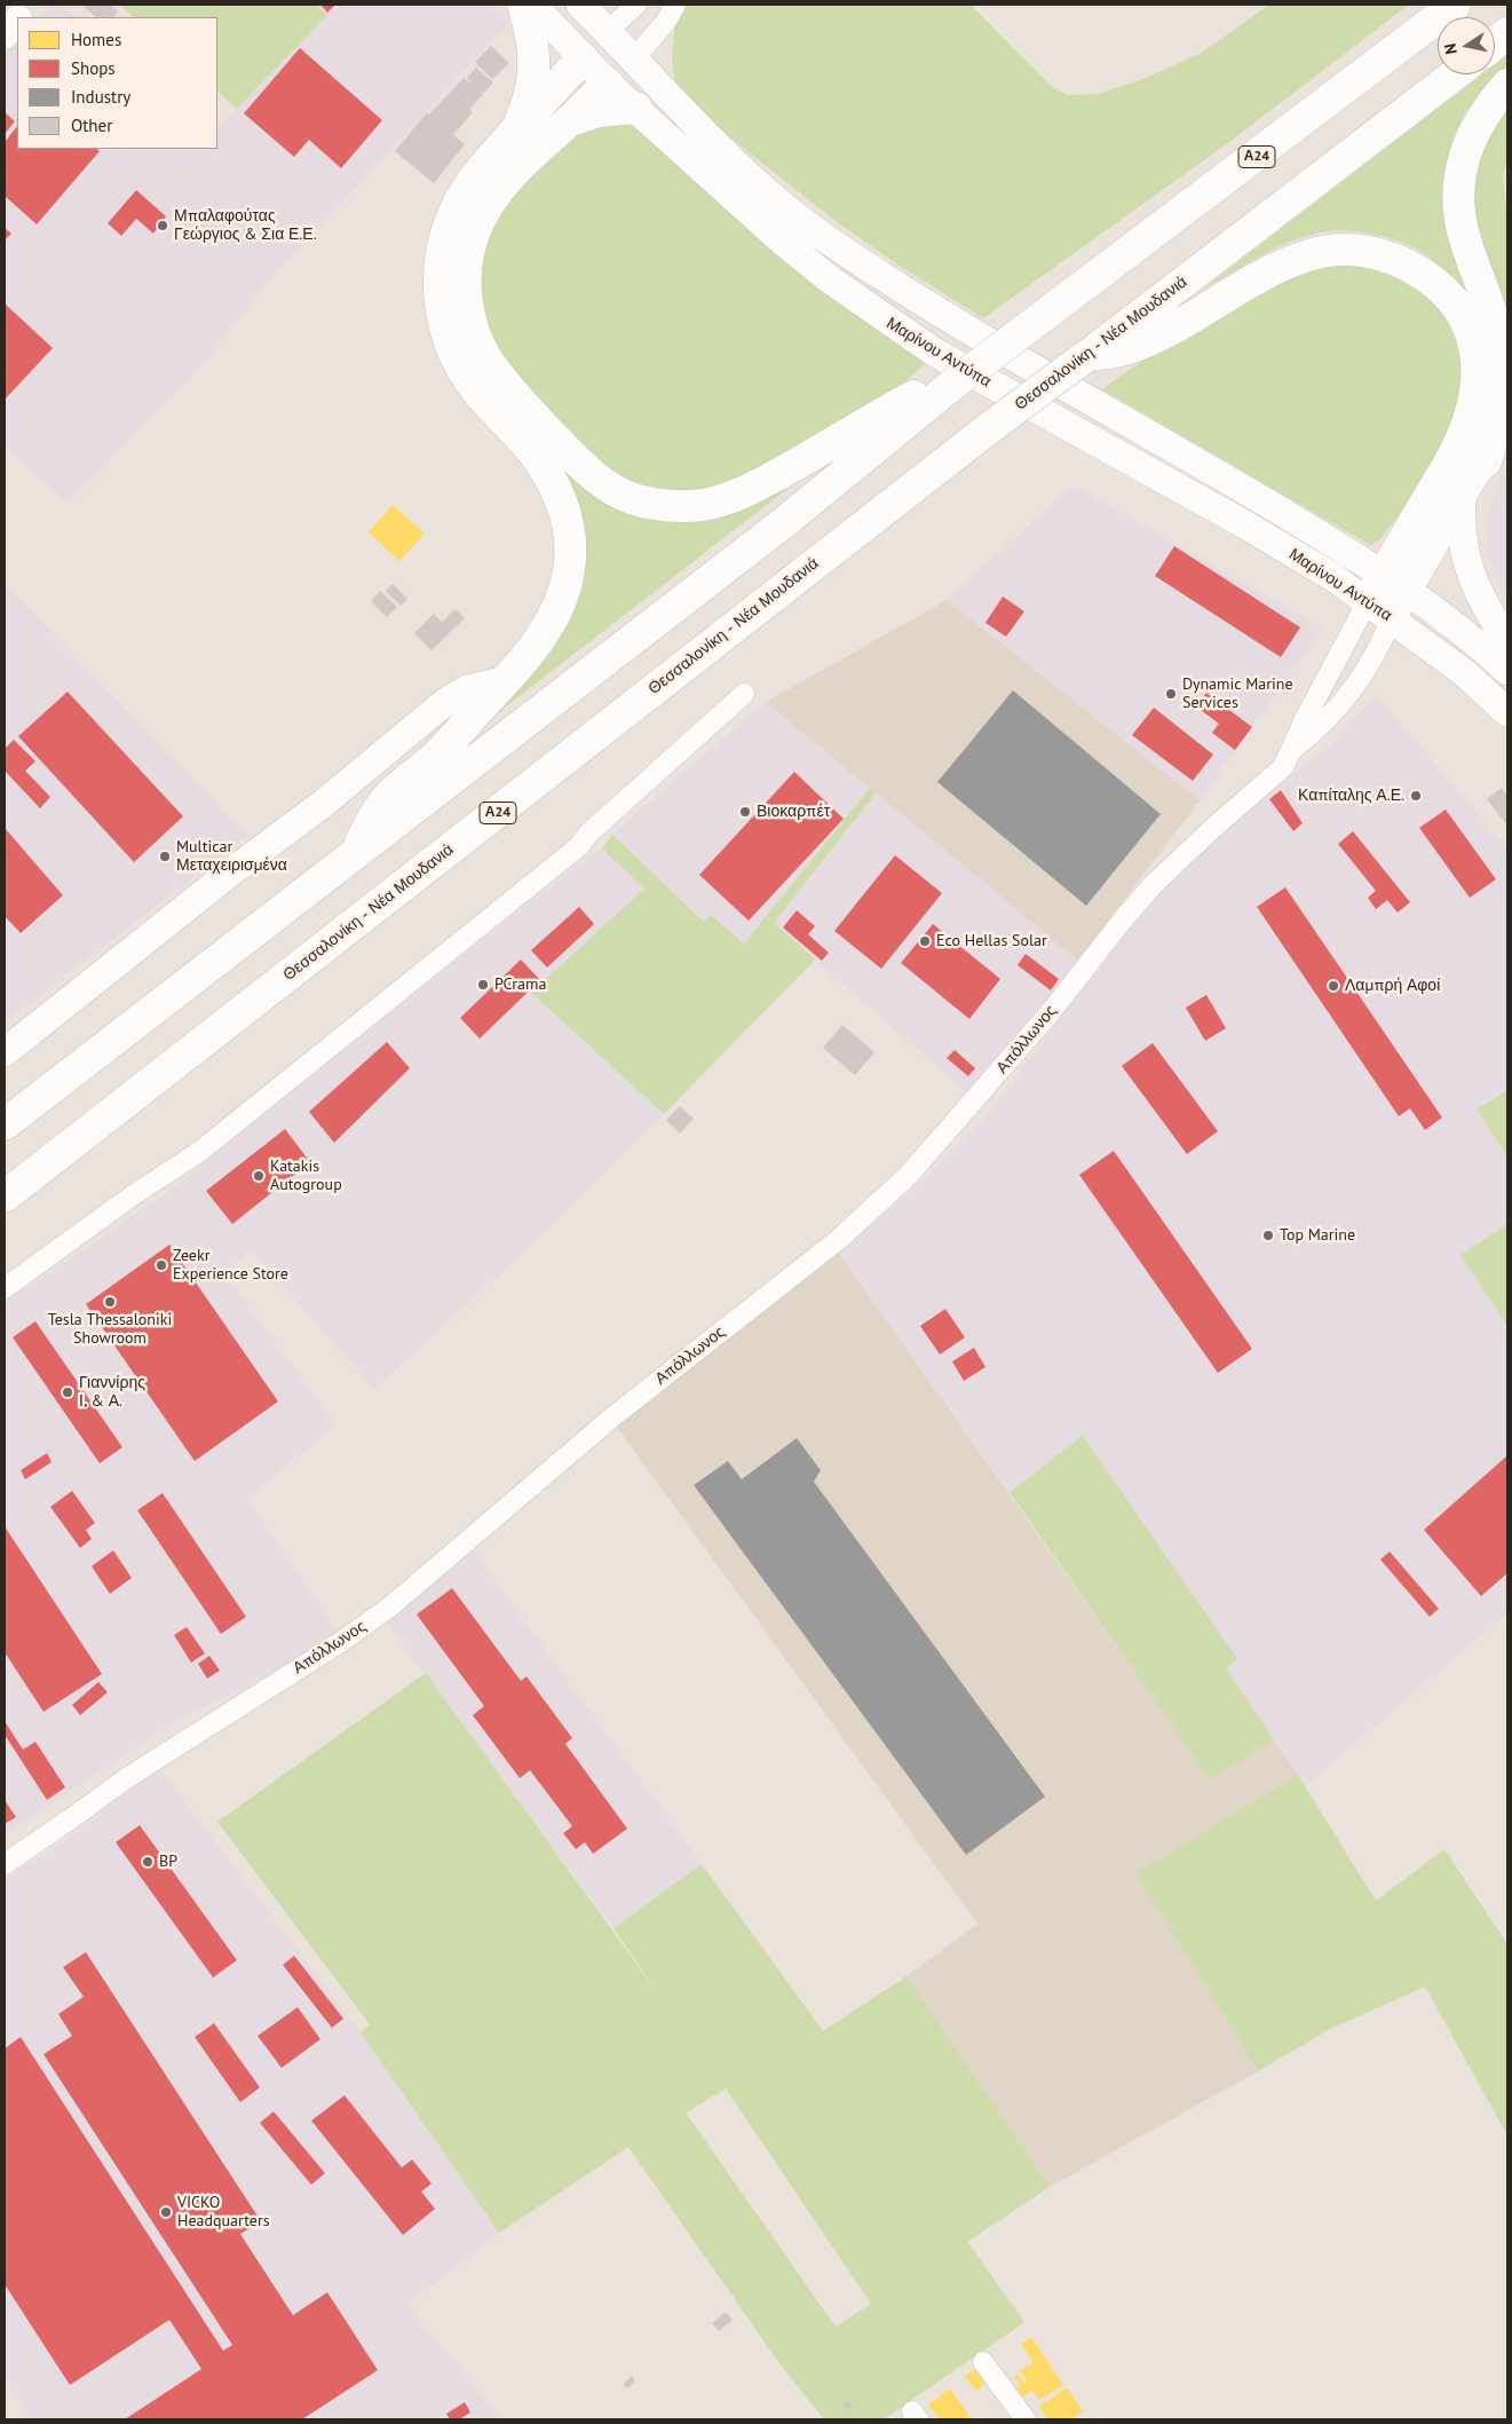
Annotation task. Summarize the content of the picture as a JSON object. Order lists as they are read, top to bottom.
{
  "streets": {
    "highway": ["Α24", "Θεσσαλονίκη - Νέα Μουδανιά"],
    "main road": ["Μαρίνου Αντύπα"],
    "street": ["Απόλλωνος"]
  },
  "places": [
    "Μπαλαφούτας Γεώργιος & Σια Ε.Ε.",
    "Dynamic Marine Services",
    "Καπίταλης Α.Ε.",
    "Βιοκαρπέτ",
    "Multicar Μεταχειρισμένα",
    "Eco Hellas Solar",
    "PCrama",
    "Λαμπρή Αφοί",
    "Katakis Autogroup",
    "Top Marine",
    "Zeekr Experience Store",
    "Tesla Thessaloniki Showroom",
    "Γιαννίρης Ι. & Α.",
    "BP",
    "VICKO Headquarters"
  ],
  "legend": [
    "Homes",
    "Shops",
    "Industry",
    "Other"
  ],
  "north": "left"
}
